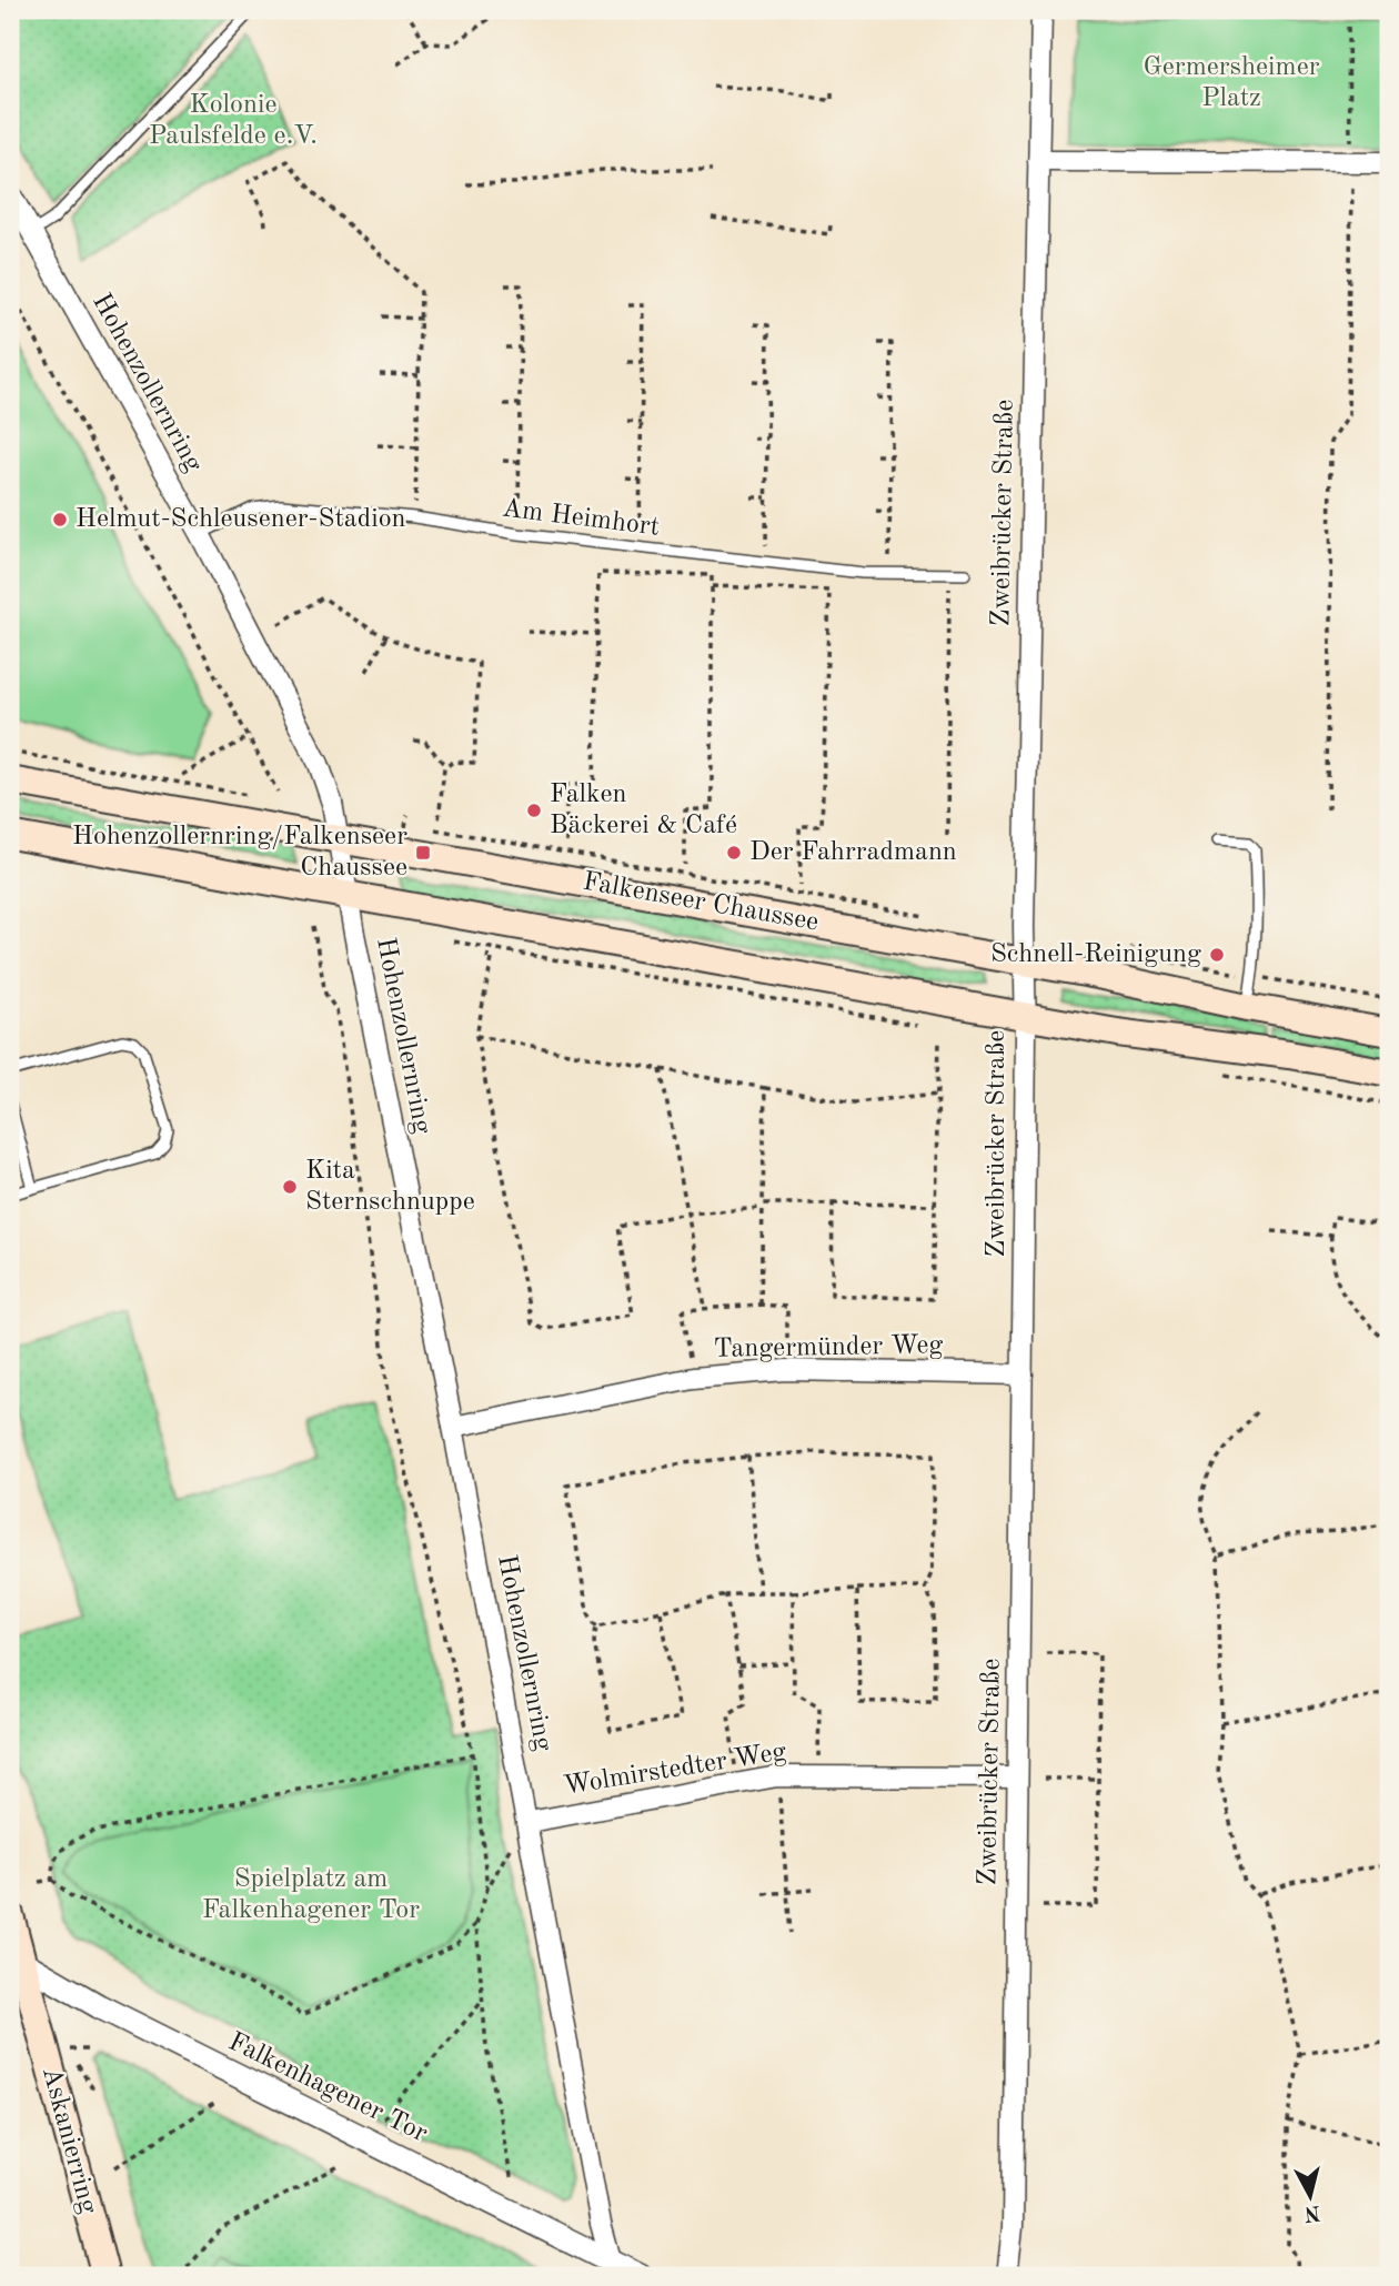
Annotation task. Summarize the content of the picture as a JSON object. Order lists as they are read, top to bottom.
{
  "streets": {
    "main road": ["Falkenseer Chaussee", "Askanierring"],
    "street": [
      "Hohenzollernring",
      "Zweibrücker Straße",
      "Tangermünder Weg",
      "Wolmirstedter Weg",
      "Falkenhagener Tor"
    ],
    "lane": ["Am Heimhort"]
  },
  "crossings": [
    ["Hohenzollernring", "Am Heimhort"],
    ["Hohenzollernring", "Falkenseer Chaussee"],
    ["Hohenzollernring", "Tangermünder Weg"],
    ["Hohenzollernring", "Wolmirstedter Weg"],
    ["Hohenzollernring", "Falkenhagener Tor"],
    ["Zweibrücker Straße", "Falkenseer Chaussee"],
    ["Zweibrücker Straße", "Tangermünder Weg"],
    ["Zweibrücker Straße", "Wolmirstedter Weg"],
    ["Falkenhagener Tor", "Askanierring"]
  ],
  "parks": ["Germersheimer Platz", "Kolonie Paulsfelde e.V.", "Spielplatz am Falkenhagener Tor"],
  "places": {
    "other": [
      "Helmut-Schleusener-Stadion",
      "Falken Bäckerei & Café",
      "Der Fahrradmann",
      "Schnell-Reinigung",
      "Kita Sternschnuppe"
    ],
    "transit": ["Hohenzollernring/Falkenseer Chaussee"]
  },
  "north": "bottom"
}
